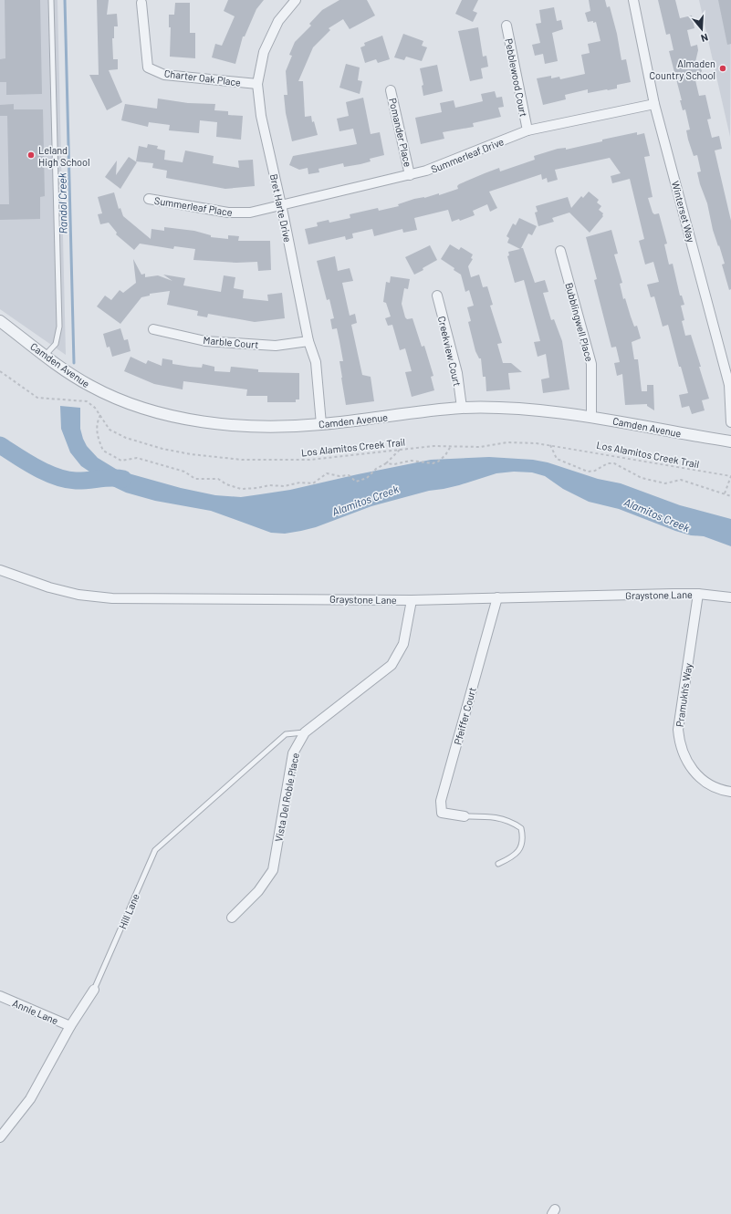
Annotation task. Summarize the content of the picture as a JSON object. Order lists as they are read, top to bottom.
{
  "streets": {
    "street": [
      "Charter Oak Place",
      "Pebblewood Court",
      "Pomander Place",
      "Summerleaf Drive",
      "Summerleaf Place",
      "Bret Harte Drive",
      "Winterset Way",
      "Bubblingwell Place",
      "Marble Court",
      "Creekview Court",
      "Camden Avenue",
      "Graystone Lane",
      "Pramukh's Way",
      "Pfeiffer Court",
      "Vista Del Roble Place",
      "Hill Lane",
      "Annie Lane"
    ],
    "path": ["Los Alamitos Creek Trail"]
  },
  "crossings": [
    ["Charter Oak Place", "Bret Harte Drive"],
    ["Pebblewood Court", "Summerleaf Drive"],
    ["Pomander Place", "Summerleaf Drive"],
    ["Summerleaf Drive", "Summerleaf Place"],
    ["Summerleaf Drive", "Bret Harte Drive"],
    ["Summerleaf Drive", "Winterset Way"],
    ["Summerleaf Place", "Bret Harte Drive"],
    ["Bret Harte Drive", "Marble Court"],
    ["Bret Harte Drive", "Camden Avenue"],
    ["Bubblingwell Place", "Camden Avenue"],
    ["Creekview Court", "Camden Avenue"],
    ["Graystone Lane", "Pramukh's Way"],
    ["Graystone Lane", "Pfeiffer Court"],
    ["Graystone Lane", "Vista Del Roble Place"],
    ["Vista Del Roble Place", "Hill Lane"],
    ["Hill Lane", "Annie Lane"]
  ],
  "water": ["Randol Creek", "Alamitos Creek"],
  "places": ["Almaden Country School", "Leland High School"],
  "north": "bottom"
}
